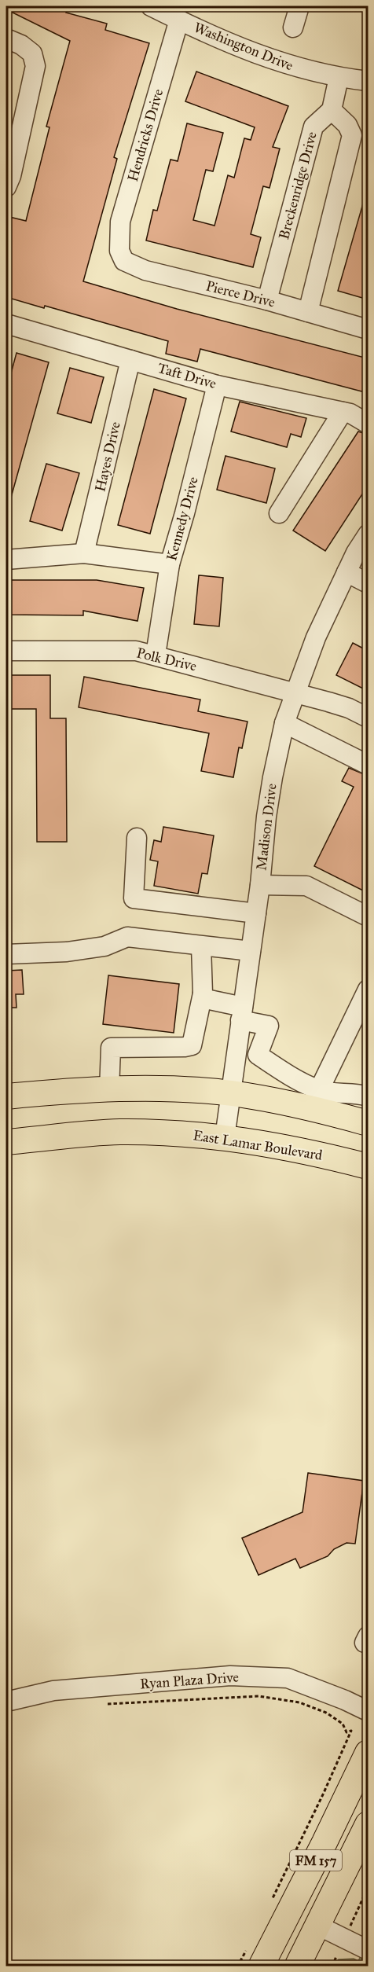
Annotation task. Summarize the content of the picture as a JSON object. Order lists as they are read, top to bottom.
{
  "streets": {
    "main road": ["East Lamar Boulevard", "FM 157"],
    "street": [
      "Washington Drive",
      "Hendricks Drive",
      "Breckenridge Drive",
      "Pierce Drive",
      "Taft Drive",
      "Hayes Drive",
      "Kennedy Drive",
      "Polk Drive",
      "Madison Drive",
      "Ryan Plaza Drive"
    ]
  },
  "crossings": [
    ["Washington Drive", "Hendricks Drive"],
    ["Hendricks Drive", "Pierce Drive"],
    ["Breckenridge Drive", "Pierce Drive"],
    ["Taft Drive", "Hayes Drive"],
    ["Taft Drive", "Kennedy Drive"],
    ["Kennedy Drive", "Polk Drive"],
    ["Polk Drive", "Madison Drive"],
    ["Madison Drive", "East Lamar Boulevard"]
  ]
}
